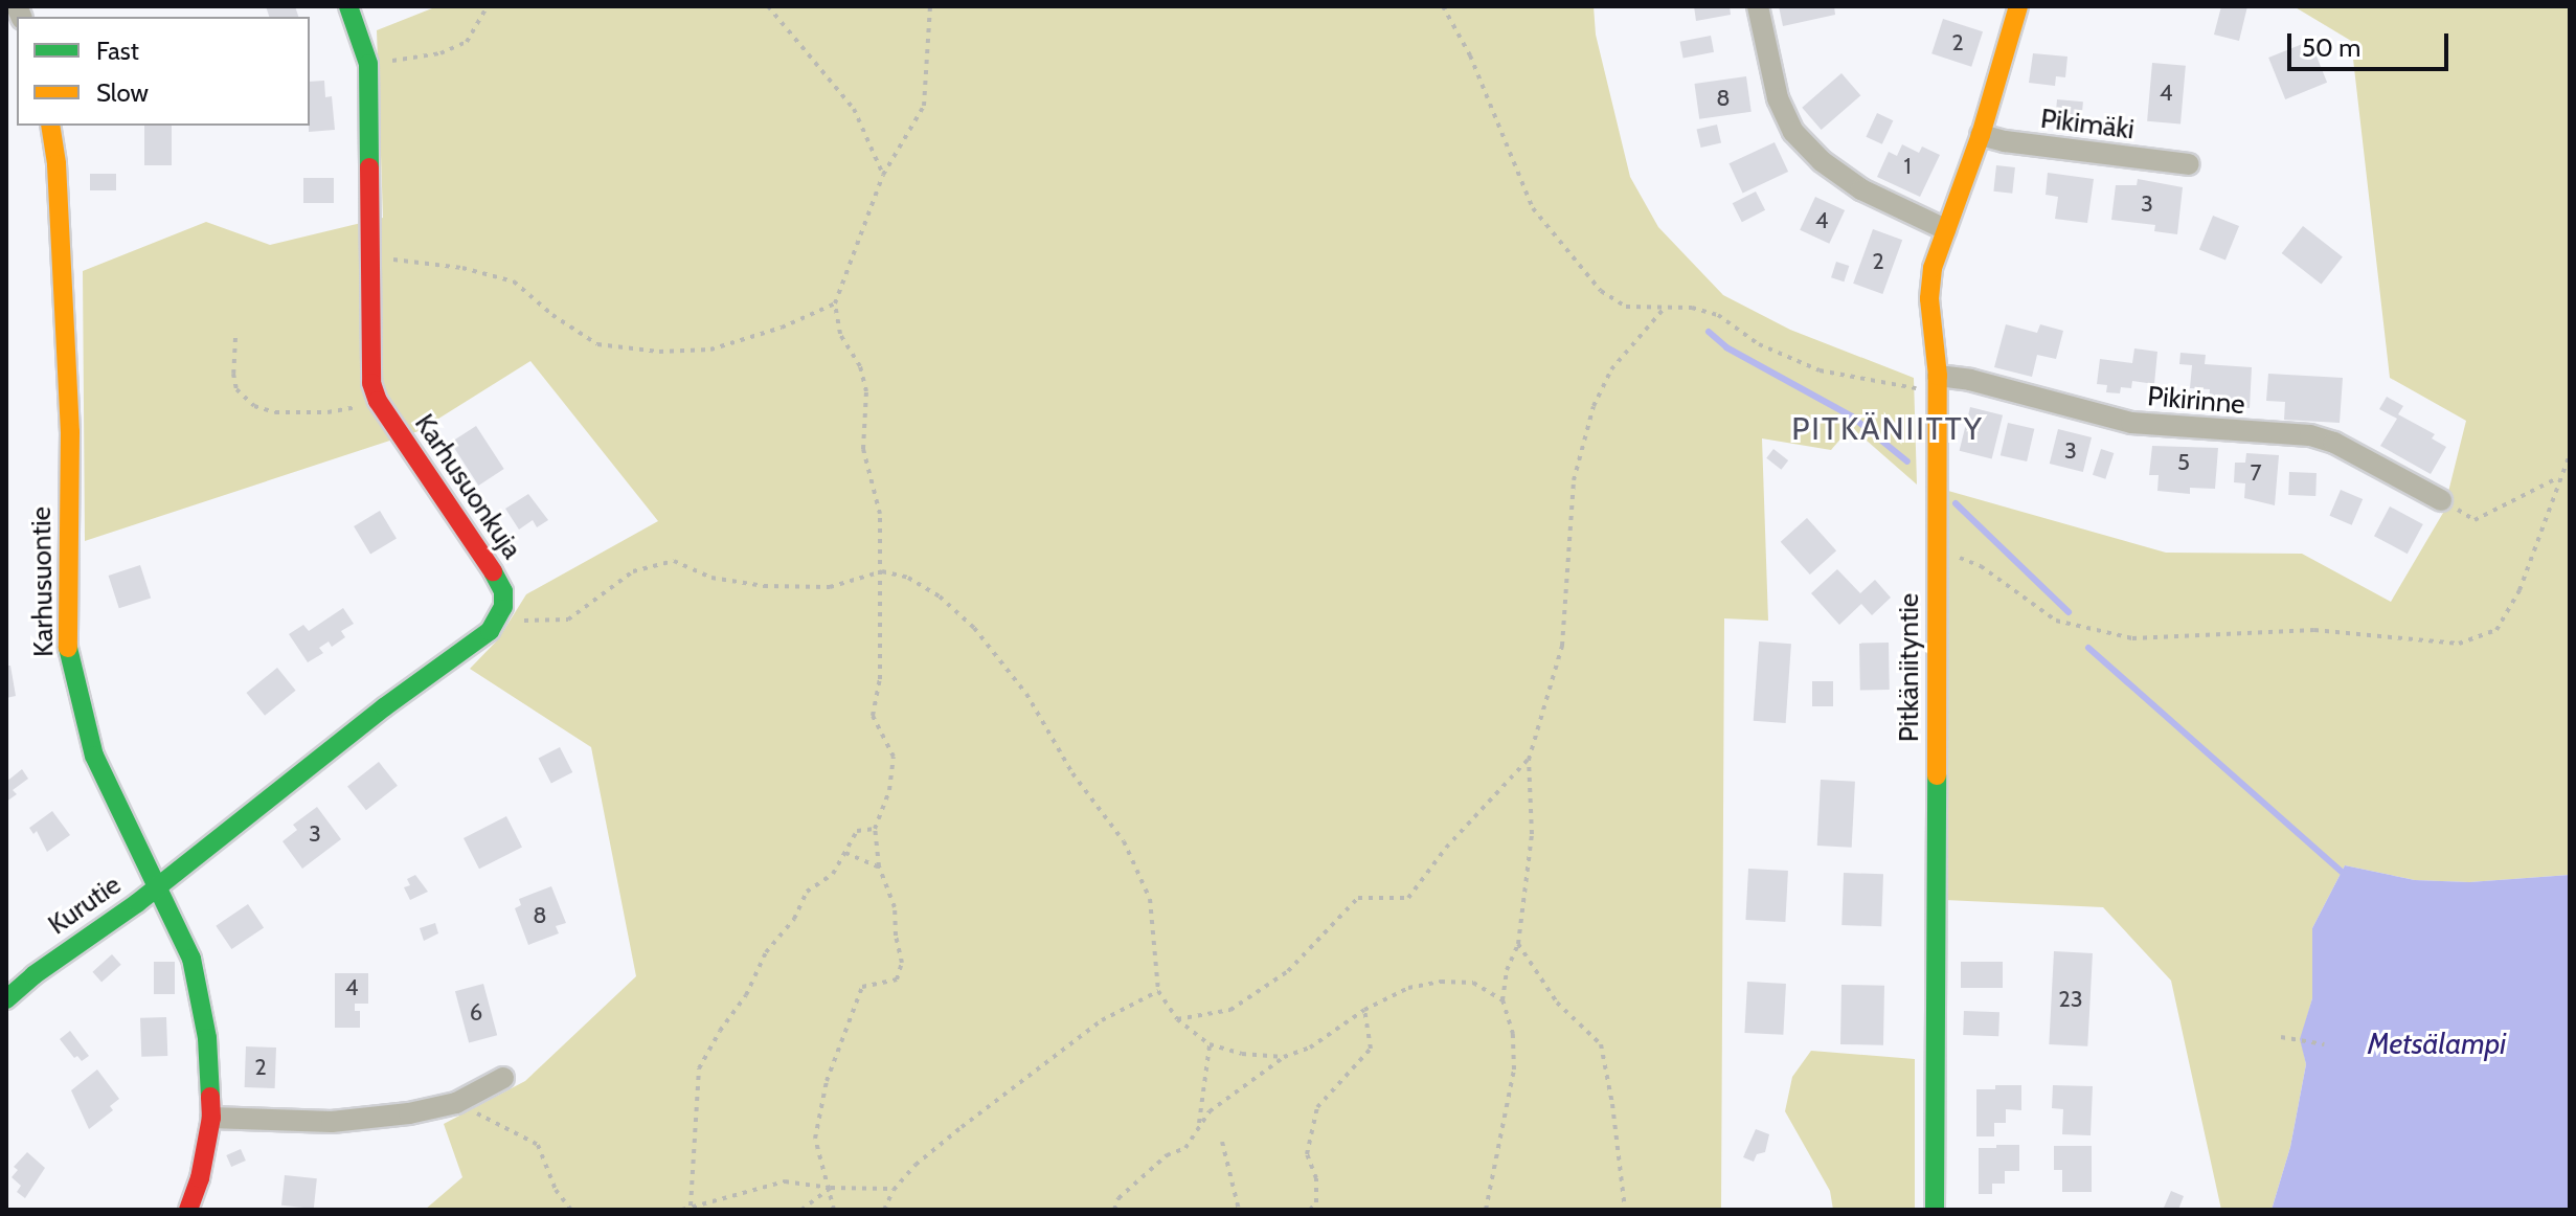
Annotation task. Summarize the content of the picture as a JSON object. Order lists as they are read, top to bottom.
{
  "streets": {
    "street": [
      "Pikimäki",
      "Pikirinne",
      "Karhusuonkuja",
      "Karhusuontie",
      "Pitkäniityntie",
      "Kurutie"
    ]
  },
  "crossings": [
    ["Pikimäki", "Pitkäniityntie"],
    ["Pikirinne", "Pitkäniityntie"],
    ["Karhusuontie", "Kurutie"]
  ],
  "districts": ["PITKÄNIITTY"],
  "water": ["Metsälampi"],
  "house_numbers": [
    "2",
    "4",
    "8",
    "1",
    "3",
    "4",
    "2",
    "3",
    "5",
    "7",
    "3",
    "8",
    "4",
    "23",
    "6",
    "2"
  ],
  "legend": ["Fast", "Slow"],
  "scale_bar": "50 m"
}
